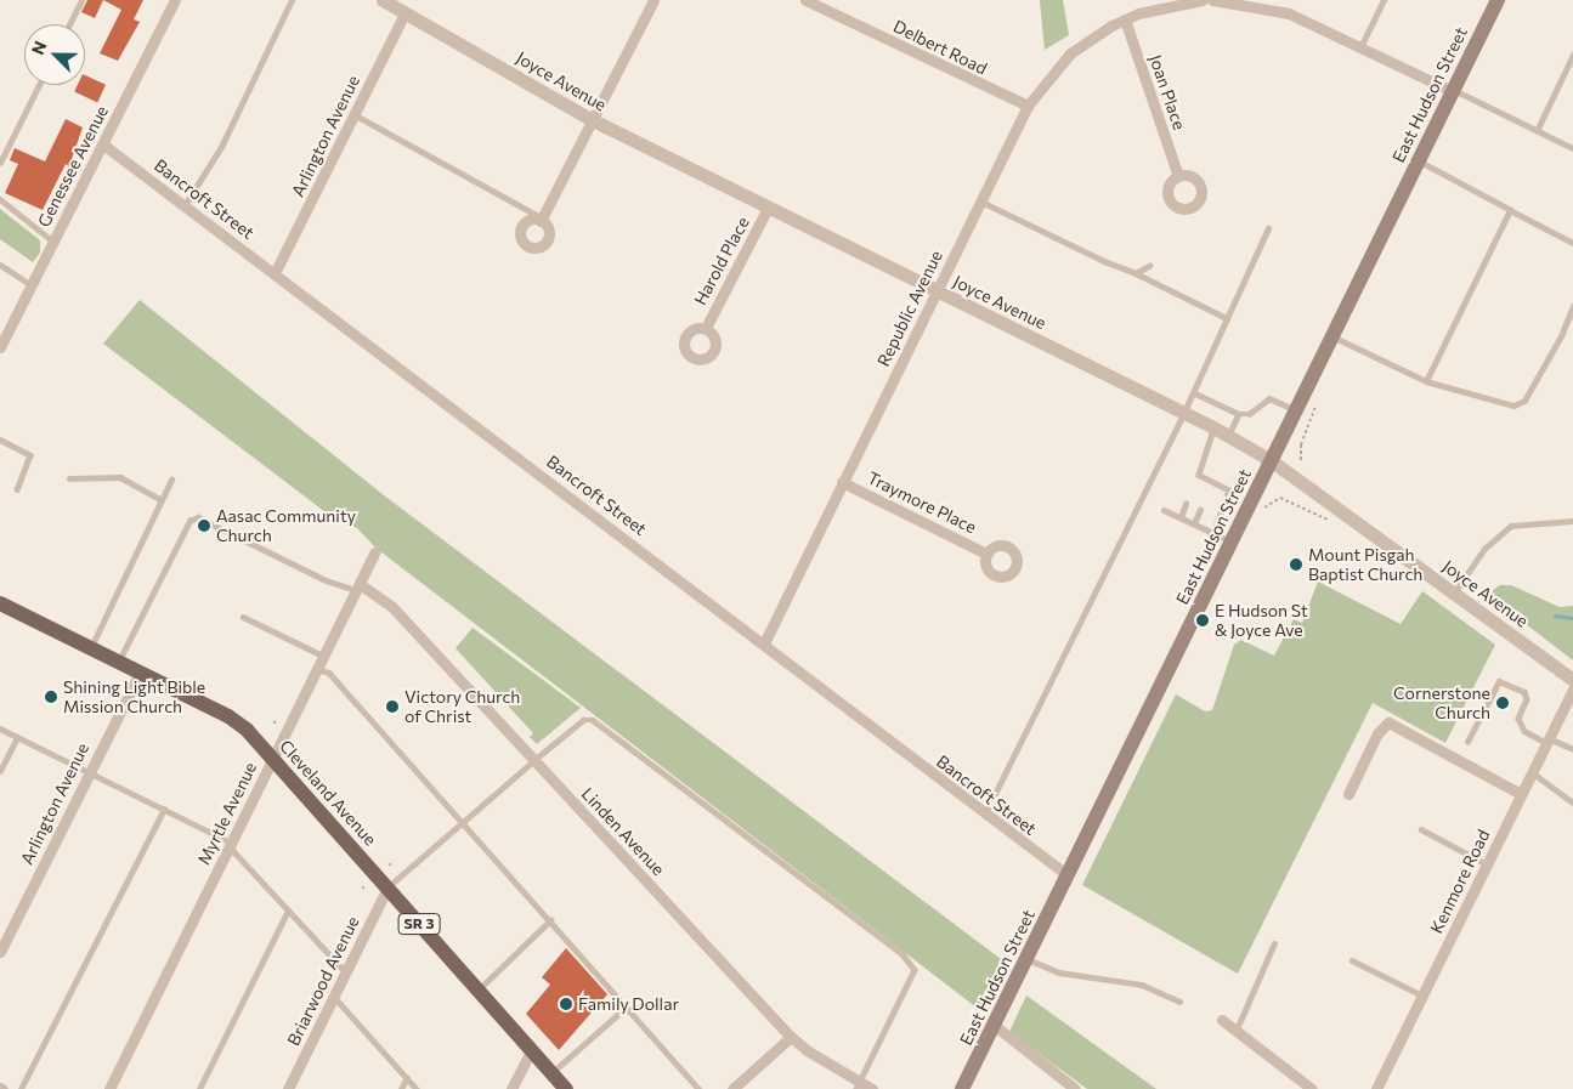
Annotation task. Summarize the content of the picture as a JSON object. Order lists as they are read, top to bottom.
{
  "streets": {
    "main road": ["East Hudson Street", "Cleveland Avenue", "SR 3"],
    "street": [
      "Delbert Road",
      "Joyce Avenue",
      "Joan Place",
      "Arlington Avenue",
      "Genessee Avenue",
      "Bancroft Street",
      "Harold Place",
      "Republic Avenue",
      "Traymore Place",
      "Myrtle Avenue",
      "Linden Avenue",
      "Kenmore Road",
      "Briarwood Avenue"
    ]
  },
  "crossings": [
    ["Delbert Road", "Republic Avenue"],
    ["Joyce Avenue", "East Hudson Street"],
    ["Joyce Avenue", "Arlington Avenue"],
    ["Joyce Avenue", "Harold Place"],
    ["Joyce Avenue", "Republic Avenue"],
    ["Joan Place", "Republic Avenue"],
    ["East Hudson Street", "Bancroft Street"],
    ["Arlington Avenue", "Bancroft Street"],
    ["Arlington Avenue", "Cleveland Avenue"],
    ["Genessee Avenue", "Bancroft Street"],
    ["Bancroft Street", "Republic Avenue"],
    ["Republic Avenue", "Traymore Place"],
    ["Cleveland Avenue", "Myrtle Avenue"],
    ["Cleveland Avenue", "Briarwood Avenue"],
    ["Myrtle Avenue", "Linden Avenue"]
  ],
  "places": [
    "Aasac Community Church",
    "Mount Pisgah Baptist Church",
    "E Hudson St & Joyce Ave",
    "Shining Light Bible Mission Church",
    "Cornerstone Church",
    "Victory Church of Christ",
    "Family Dollar"
  ],
  "north": "top left"
}
